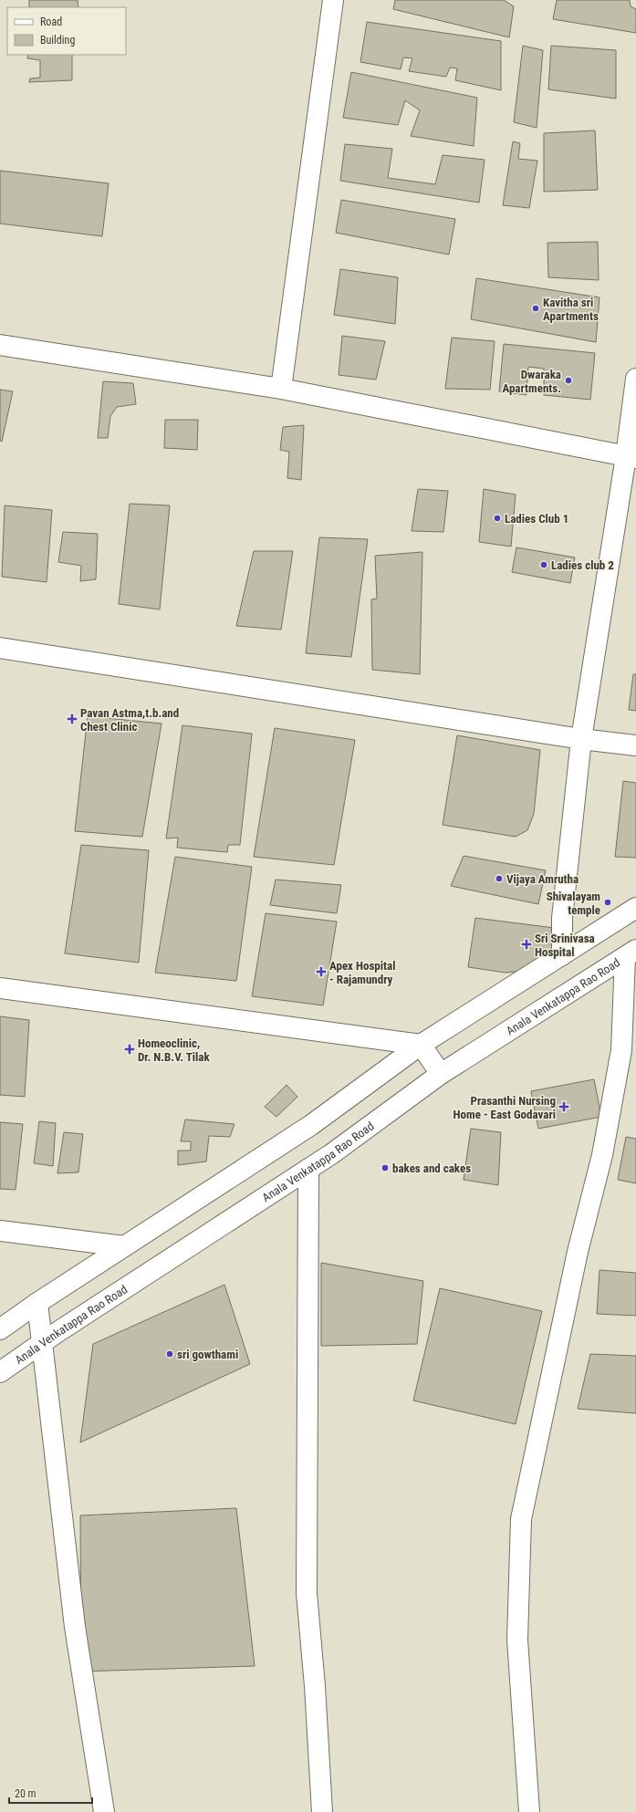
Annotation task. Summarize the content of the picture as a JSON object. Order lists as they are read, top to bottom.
{
  "streets": {
    "street": ["Anala Venkatappa Rao Road"]
  },
  "places": {
    "other": [
      "Kavitha sri Apartments",
      "Dwaraka Apartments.",
      "Ladies Club 1",
      "Ladies club 2",
      "Vijaya Amrutha",
      "Shivalayam temple",
      "bakes and cakes",
      "sri gowthami"
    ],
    "health": [
      "Pavan Astma,t.b.and Chest Clinic",
      "Sri Srinivasa Hospital",
      "Apex Hospital - Rajamundry",
      "Homeoclinic, Dr. N.B.V. Tilak",
      "Prasanthi Nursing Home - East Godavari"
    ]
  },
  "legend": ["Road", "Building"],
  "scale_bar": "20 m"
}
